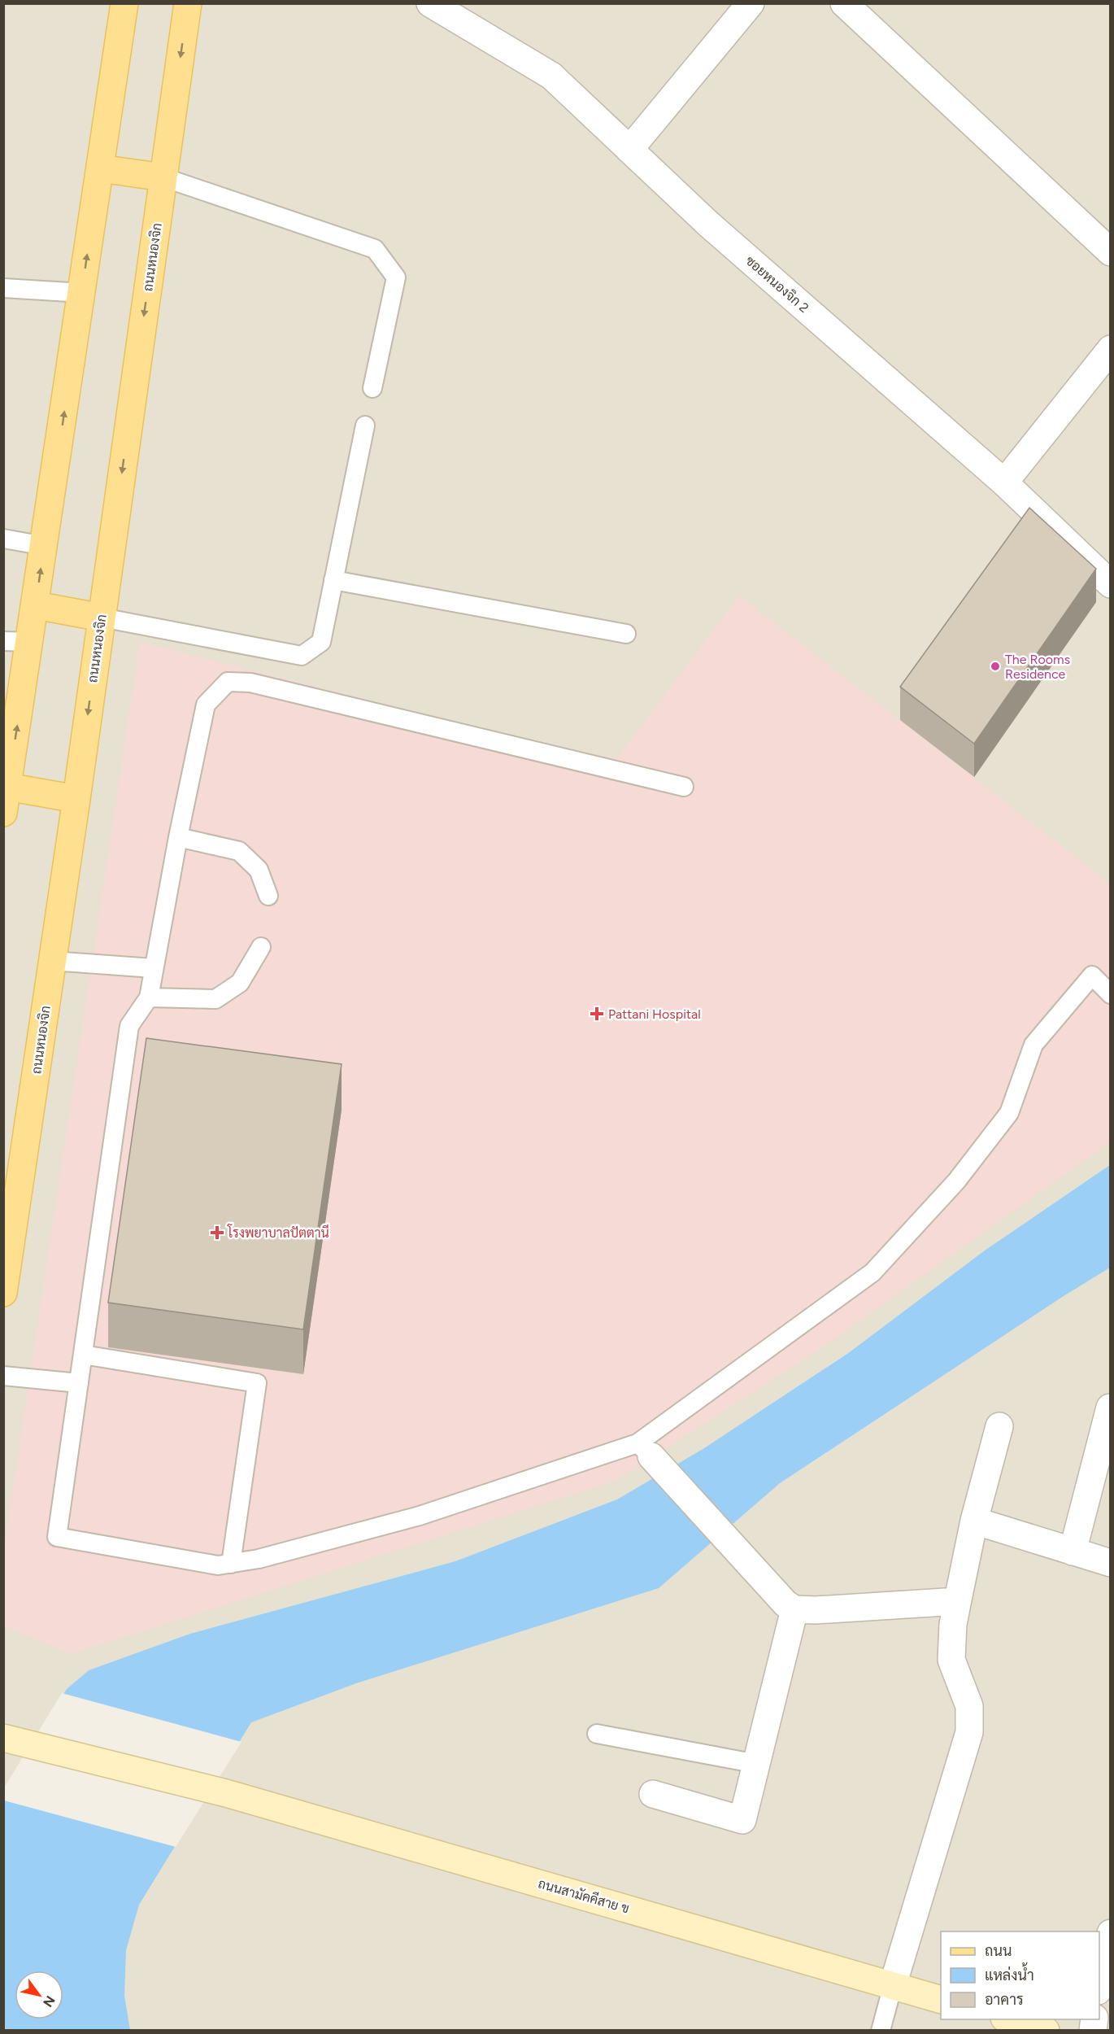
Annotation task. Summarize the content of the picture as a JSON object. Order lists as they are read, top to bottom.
{
  "streets": {
    "main road": ["ถนนหนองจิก", "ถนนสามัคคีสาย ข"],
    "street": ["ซอยหนองจิก 2"]
  },
  "places": {
    "other": ["The Rooms Residence"],
    "health": ["Pattani Hospital", "โรงพยาบาลปัตตานี"]
  },
  "legend": ["ถนน", "แหล่งน้ำ", "อาคาร"],
  "north": "bottom right"
}
